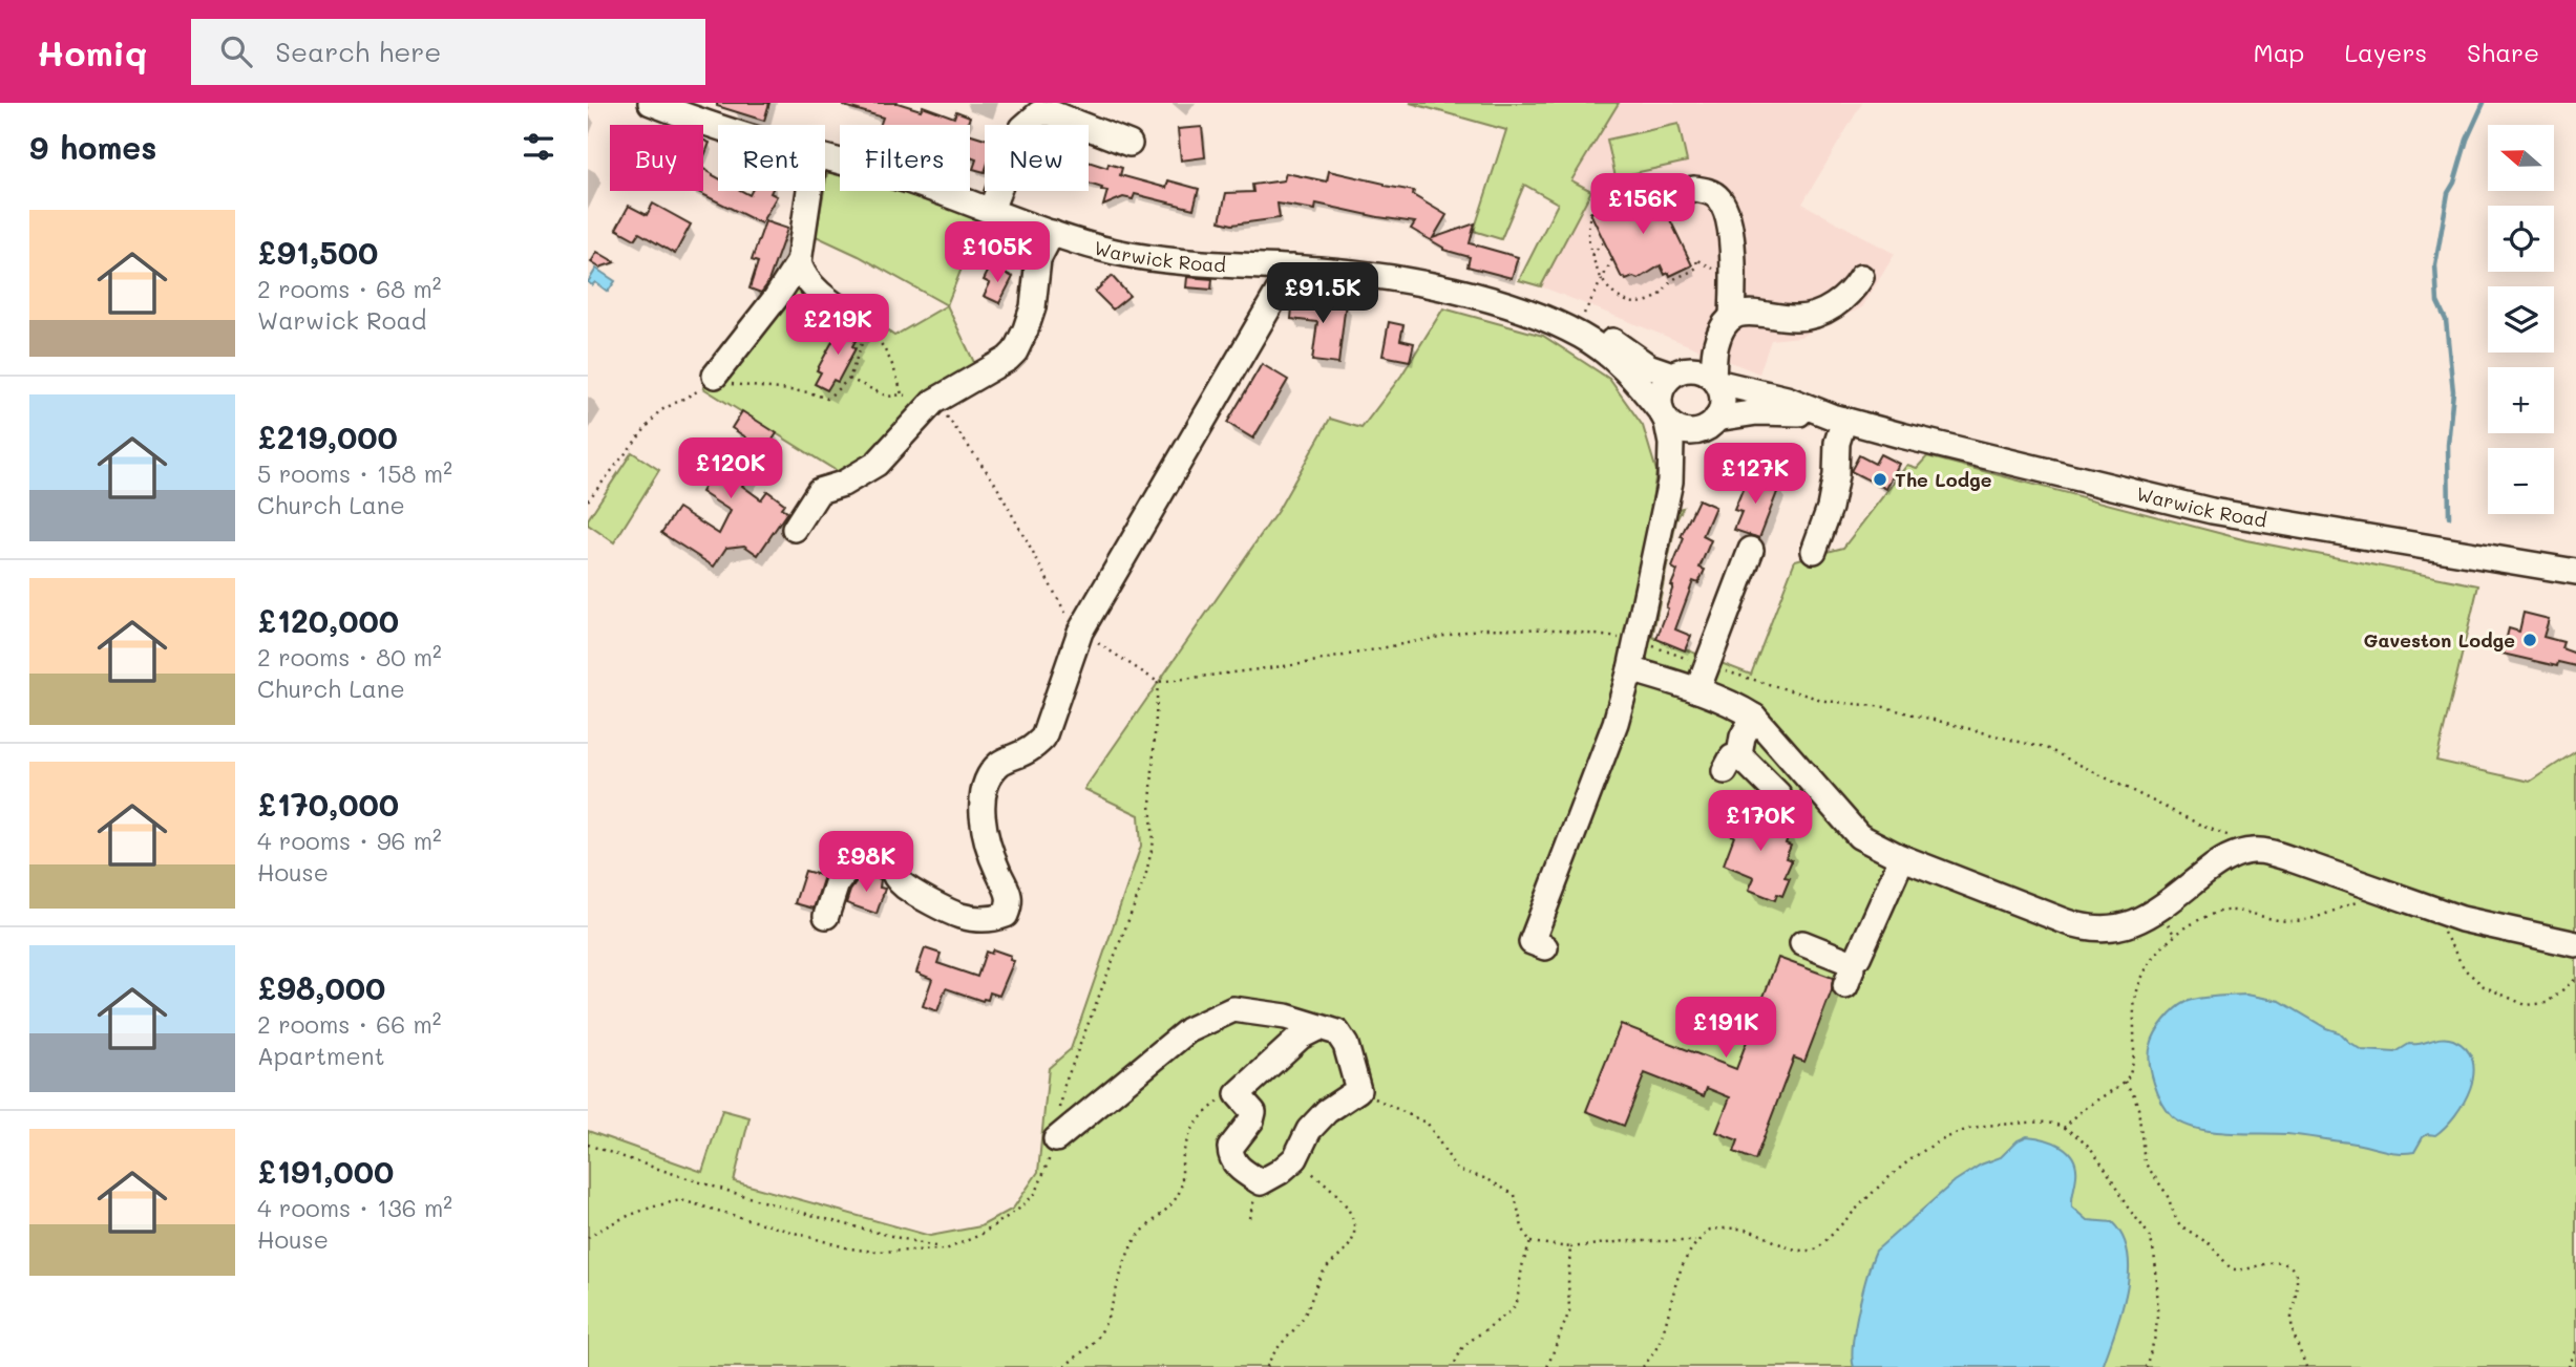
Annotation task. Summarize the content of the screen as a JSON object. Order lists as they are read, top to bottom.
{
  "streets": {
    "street": ["Warwick Road"]
  },
  "places": ["The Lodge", "Gaveston Lodge"],
  "north": "left",
  "page": {
    "header": "Homiq",
    "search": "Search here",
    "nav": ["Map", "Layers", "Share"],
    "heading": "9 homes",
    "map_buttons": ["+", "−"],
    "chip": [
      "Buy",
      "Rent",
      "Filters",
      "New"
    ],
    "price": [
      "£156K",
      "£105K",
      "£91.5K",
      "£219K",
      "£120K",
      "£127K",
      "£170K",
      "£98K",
      "£191K"
    ],
    "list": [
      {
        "name": "£91,500",
        "note": "2 rooms · 68 m² · Warwick Road"
      },
      {
        "name": "£219,000",
        "note": "5 rooms · 158 m² · Church Lane"
      },
      {
        "name": "£120,000",
        "note": "2 rooms · 80 m² · Church Lane"
      },
      {
        "name": "£170,000",
        "note": "4 rooms · 96 m² · House"
      },
      {
        "name": "£98,000",
        "note": "2 rooms · 66 m² · Apartment"
      },
      {
        "name": "£191,000",
        "note": "4 rooms · 136 m² · House"
      }
    ]
  }
}
